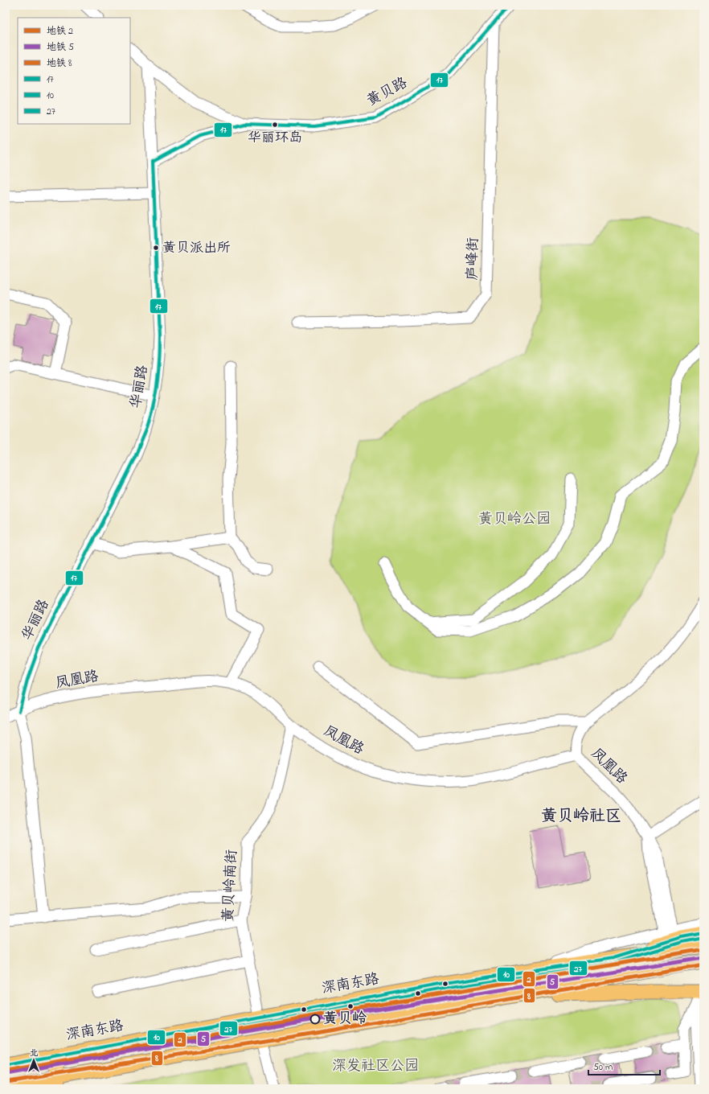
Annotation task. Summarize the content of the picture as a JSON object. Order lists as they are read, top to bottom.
{
  "streets": {
    "main road": ["深南东路"],
    "street": [
      "黄贝路",
      "庐峰街",
      "华丽路",
      "凤凰路",
      "黄贝岭南街"
    ]
  },
  "crossings": [
    ["黄贝路", "庐峰街"],
    ["黄贝路", "华丽路"],
    ["华丽路", "凤凰路"],
    ["凤凰路", "黄贝岭南街"],
    ["黄贝岭南街", "深南东路"]
  ],
  "districts": ["黄贝岭社区"],
  "parks": ["黄贝岭公园", "深发社区公园"],
  "places": ["华丽环岛", "黄贝派出所", "黄贝岭"],
  "lines": [
    "transit line 17",
    "transit line 10",
    "transit line 27",
    "metro line 2",
    "metro line 5",
    "metro line 8"
  ],
  "legend": [
    "地铁 2",
    "地铁 5",
    "地铁 8",
    "17",
    "10",
    "27"
  ],
  "scale_bar": "50 m",
  "north": "top"
}
